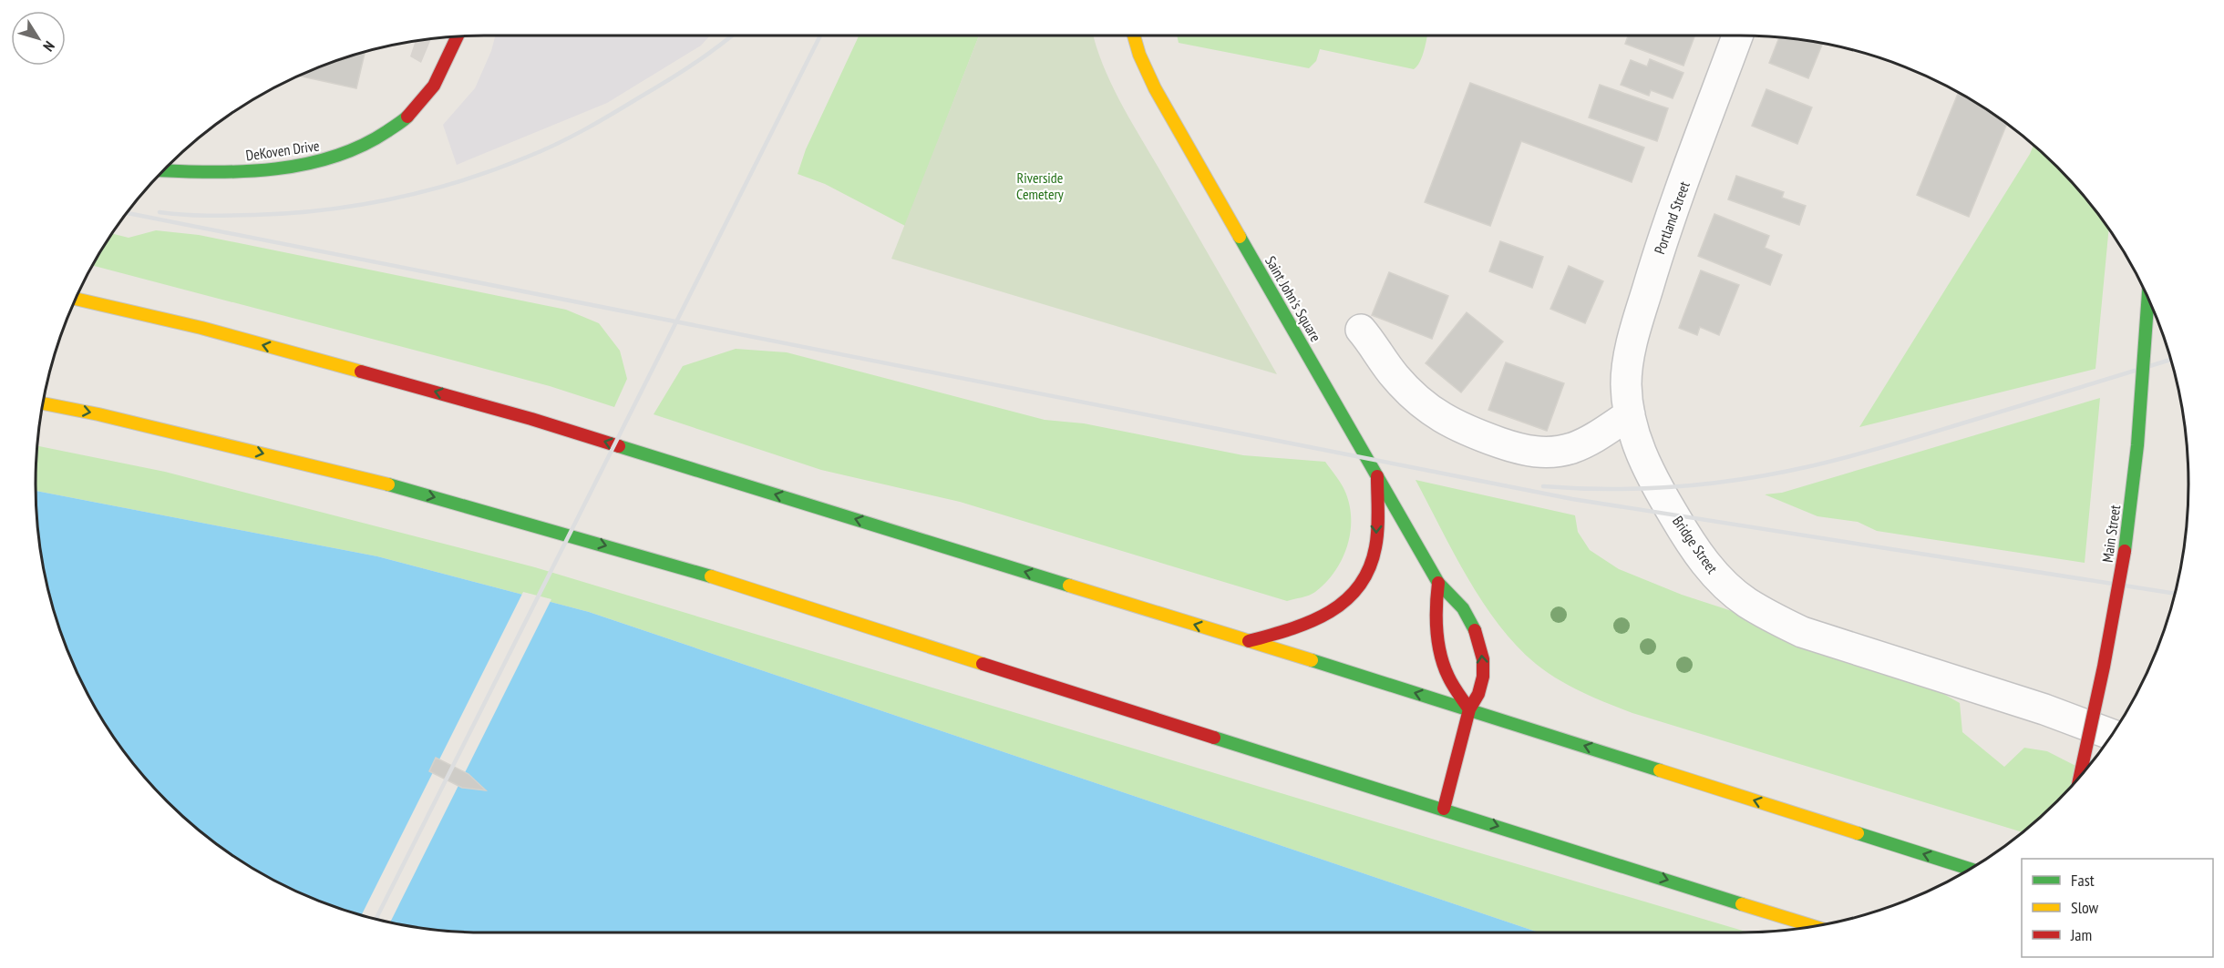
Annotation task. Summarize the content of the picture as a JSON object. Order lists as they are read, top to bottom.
{
  "streets": {
    "main road": ["DeKoven Drive", "Saint John's Square", "Main Street"],
    "street": ["Portland Street", "Bridge Street"]
  },
  "crossings": [
    ["Portland Street", "Bridge Street"]
  ],
  "parks": ["Riverside Cemetery"],
  "legend": ["Fast", "Slow", "Jam"],
  "north": "bottom right"
}
